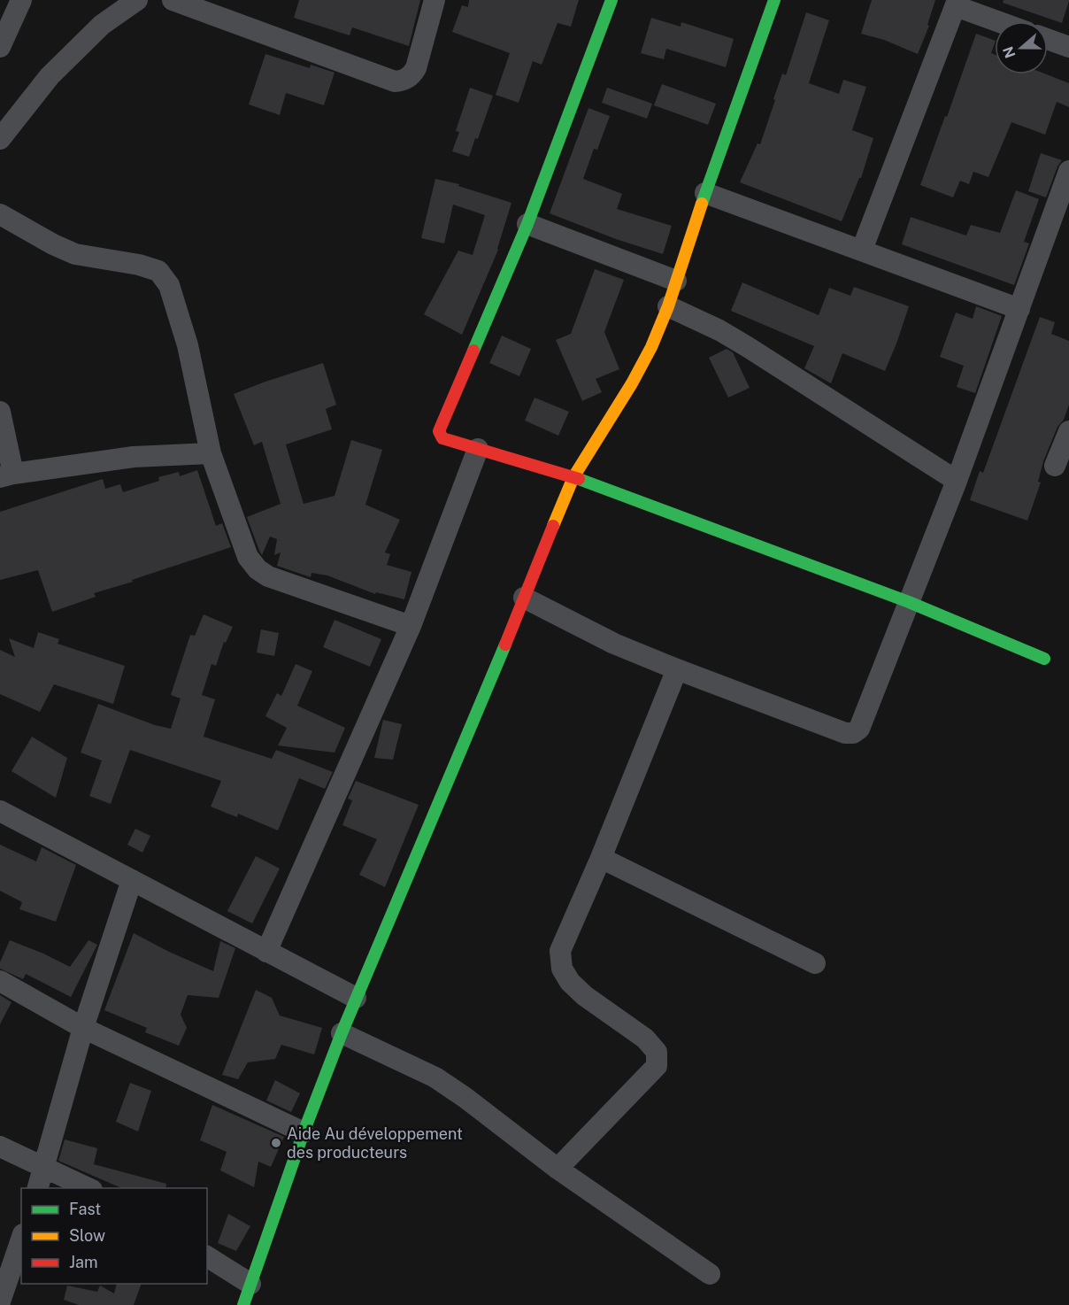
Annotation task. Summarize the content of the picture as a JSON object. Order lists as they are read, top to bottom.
{
  "places": ["Aide Au développement des producteurs"],
  "legend": ["Fast", "Slow", "Jam"],
  "north": "left"
}
